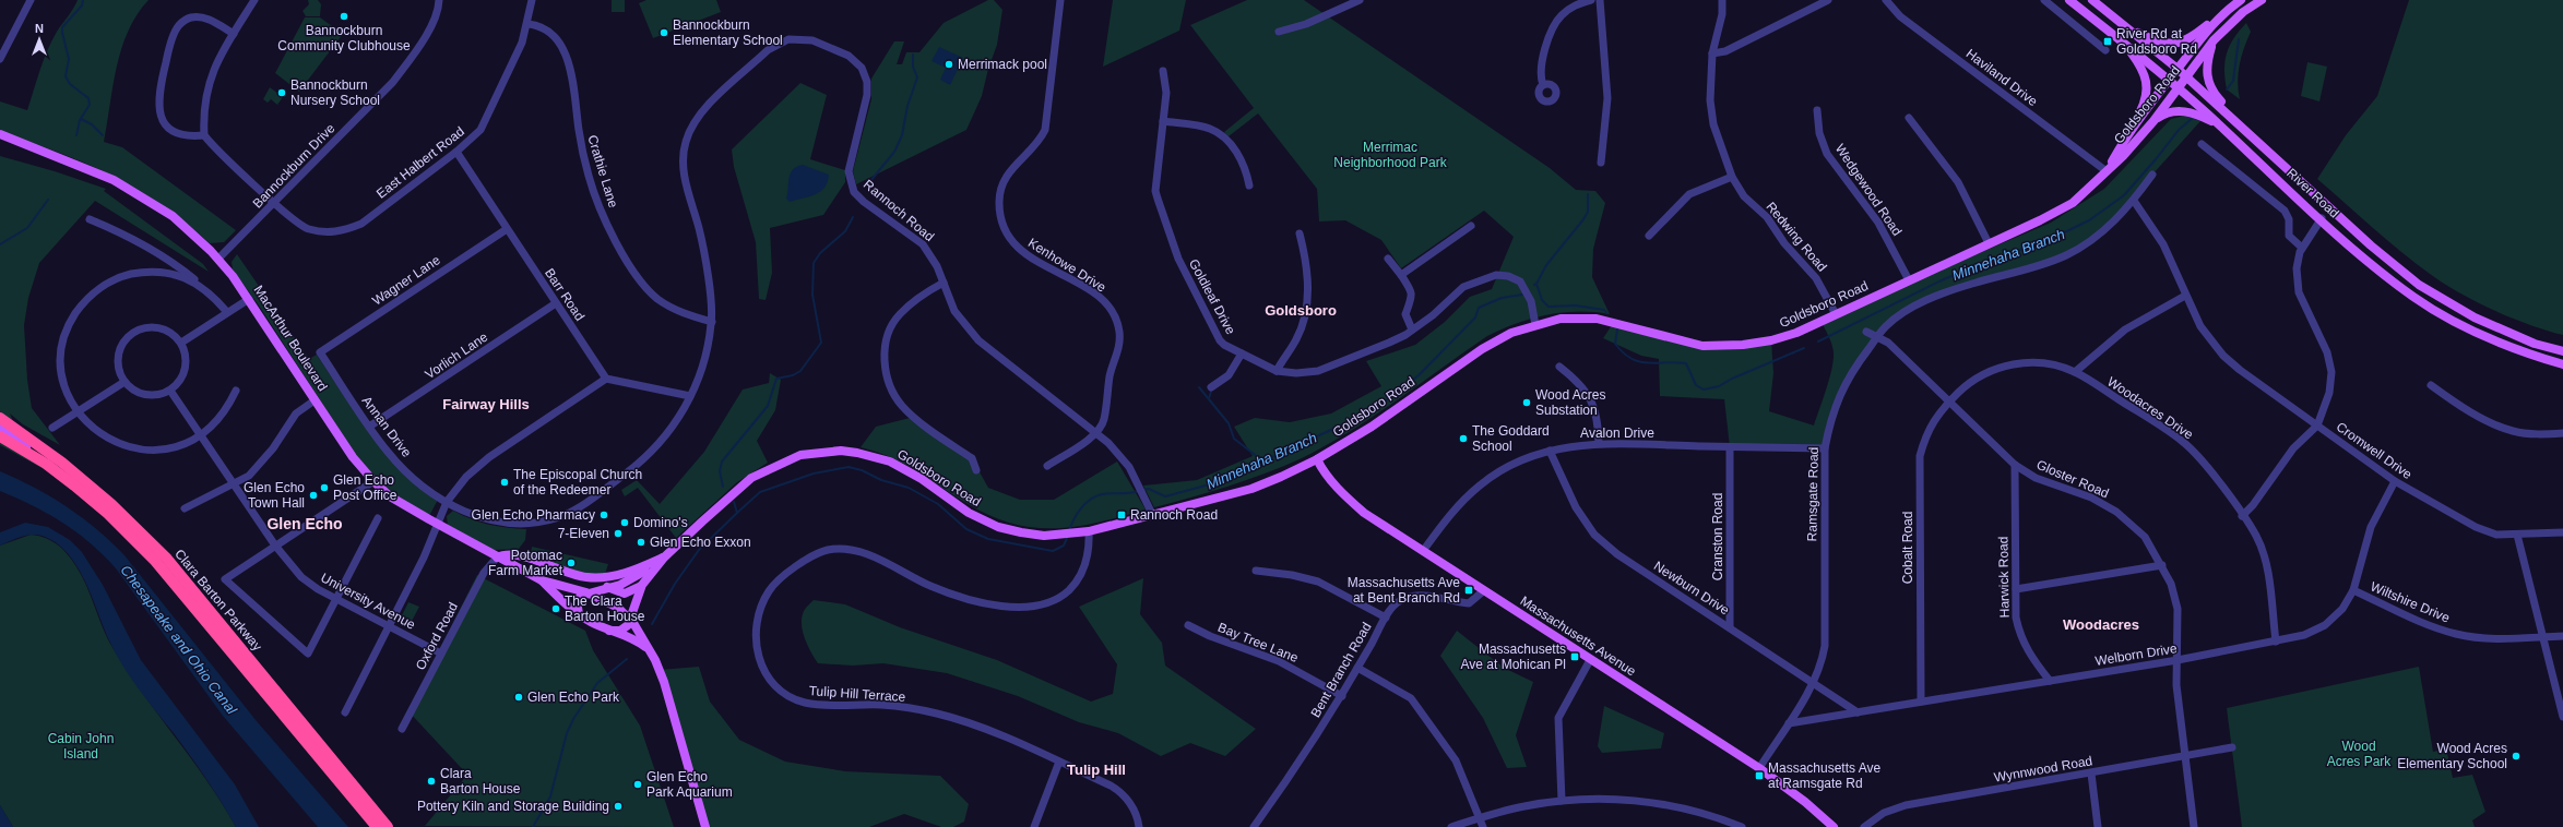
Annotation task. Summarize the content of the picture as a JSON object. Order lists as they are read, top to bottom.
{
  "streets": {
    "highway": ["Clara Barton Parkway"],
    "main road": [
      "Goldsboro Road",
      "River Road",
      "MacArthur Boulevard",
      "Massachusetts Avenue"
    ],
    "street": [
      "Haviland Drive",
      "East Halbert Road",
      "Bannockburn Drive",
      "Crathie Lane",
      "Wedgewood Road",
      "Rannoch Road",
      "Redwing Road",
      "Kenhowe Drive",
      "Wagner Lane",
      "Barr Road",
      "Goldleaf Drive",
      "Vorlich Lane",
      "Woodacres Drive",
      "Annan Drive",
      "Avalon Drive",
      "Cromwell Drive",
      "Gloster Road",
      "Ramsgate Road",
      "Cranston Road",
      "Cobalt Road",
      "Harwick Road",
      "Newburn Drive",
      "University Avenue",
      "Wiltshire Drive",
      "Oxford Road",
      "Bay Tree Lane",
      "Welborn Drive",
      "Bent Branch Road",
      "Tulip Hill Terrace",
      "Wynnwood Road"
    ]
  },
  "crossings": [
    ["Haviland Drive", "Goldsboro Road"],
    ["Goldsboro Road", "Wedgewood Road"],
    ["Goldsboro Road", "River Road"],
    ["Goldsboro Road", "Rannoch Road"],
    ["Goldsboro Road", "Redwing Road"],
    ["Goldsboro Road", "Goldleaf Drive"],
    ["Goldsboro Road", "MacArthur Boulevard"],
    ["Goldsboro Road", "Massachusetts Avenue"],
    ["Goldsboro Road", "Tulip Hill Terrace"],
    ["East Halbert Road", "Bannockburn Drive"],
    ["East Halbert Road", "Crathie Lane"],
    ["East Halbert Road", "Barr Road"],
    ["Bannockburn Drive", "MacArthur Boulevard"],
    ["Crathie Lane", "Rannoch Road"],
    ["Rannoch Road", "Kenhowe Drive"],
    ["Rannoch Road", "Annan Drive"],
    ["Wagner Lane", "Barr Road"],
    ["Wagner Lane", "Annan Drive"],
    ["Barr Road", "Vorlich Lane"],
    ["MacArthur Boulevard", "Oxford Road"],
    ["Vorlich Lane", "Annan Drive"],
    ["Woodacres Drive", "Gloster Road"],
    ["Woodacres Drive", "Cobalt Road"],
    ["Woodacres Drive", "Welborn Drive"],
    ["Avalon Drive", "Ramsgate Road"],
    ["Avalon Drive", "Cranston Road"],
    ["Avalon Drive", "Newburn Drive"],
    ["Avalon Drive", "Massachusetts Avenue"],
    ["Cromwell Drive", "Ramsgate Road"],
    ["Cromwell Drive", "Welborn Drive"],
    ["Gloster Road", "Ramsgate Road"],
    ["Gloster Road", "Cobalt Road"],
    ["Gloster Road", "Harwick Road"],
    ["Gloster Road", "Welborn Drive"],
    ["Gloster Road", "Wynnwood Road"],
    ["Ramsgate Road", "Newburn Drive"],
    ["Ramsgate Road", "Massachusetts Avenue"],
    ["Ramsgate Road", "Welborn Drive"],
    ["Cranston Road", "Newburn Drive"],
    ["Cobalt Road", "Welborn Drive"],
    ["Harwick Road", "Welborn Drive"],
    ["Newburn Drive", "Welborn Drive"],
    ["University Avenue", "Oxford Road"],
    ["Wiltshire Drive", "Welborn Drive"],
    ["Massachusetts Avenue", "Bent Branch Road"],
    ["Bay Tree Lane", "Bent Branch Road"]
  ],
  "districts": [
    "Goldsboro",
    "Fairway Hills",
    "Glen Echo",
    "Woodacres",
    "Tulip Hill"
  ],
  "water": ["Minnehaha Branch", "Chesapeake and Ohio Canal"],
  "parks": ["Merrimac Neighborhood Park", "Cabin John Island", "Wood Acres Park"],
  "places": {
    "other": [
      "Bannockburn Community Clubhouse",
      "Bannockburn Elementary School",
      "Merrimack pool",
      "Bannockburn Nursery School",
      "Wood Acres Substation",
      "The Goddard School",
      "The Episcopal Church of the Redeemer",
      "Glen Echo Post Office",
      "Glen Echo Town Hall",
      "Glen Echo Pharmacy",
      "Domino's",
      "7-Eleven",
      "Glen Echo Exxon",
      "Potomac Farm Market",
      "The Clara Barton House",
      "Glen Echo Park",
      "Wood Acres Elementary School",
      "Clara Barton House",
      "Glen Echo Park Aquarium",
      "Pottery Kiln and Storage Building"
    ],
    "transit": [
      "River Rd at Goldsboro Rd",
      "Rannoch Road",
      "Massachusetts Ave at Bent Branch Rd",
      "Massachusetts Ave at Mohican Pl",
      "Massachusetts Ave at Ramsgate Rd"
    ]
  },
  "north": "top"
}
